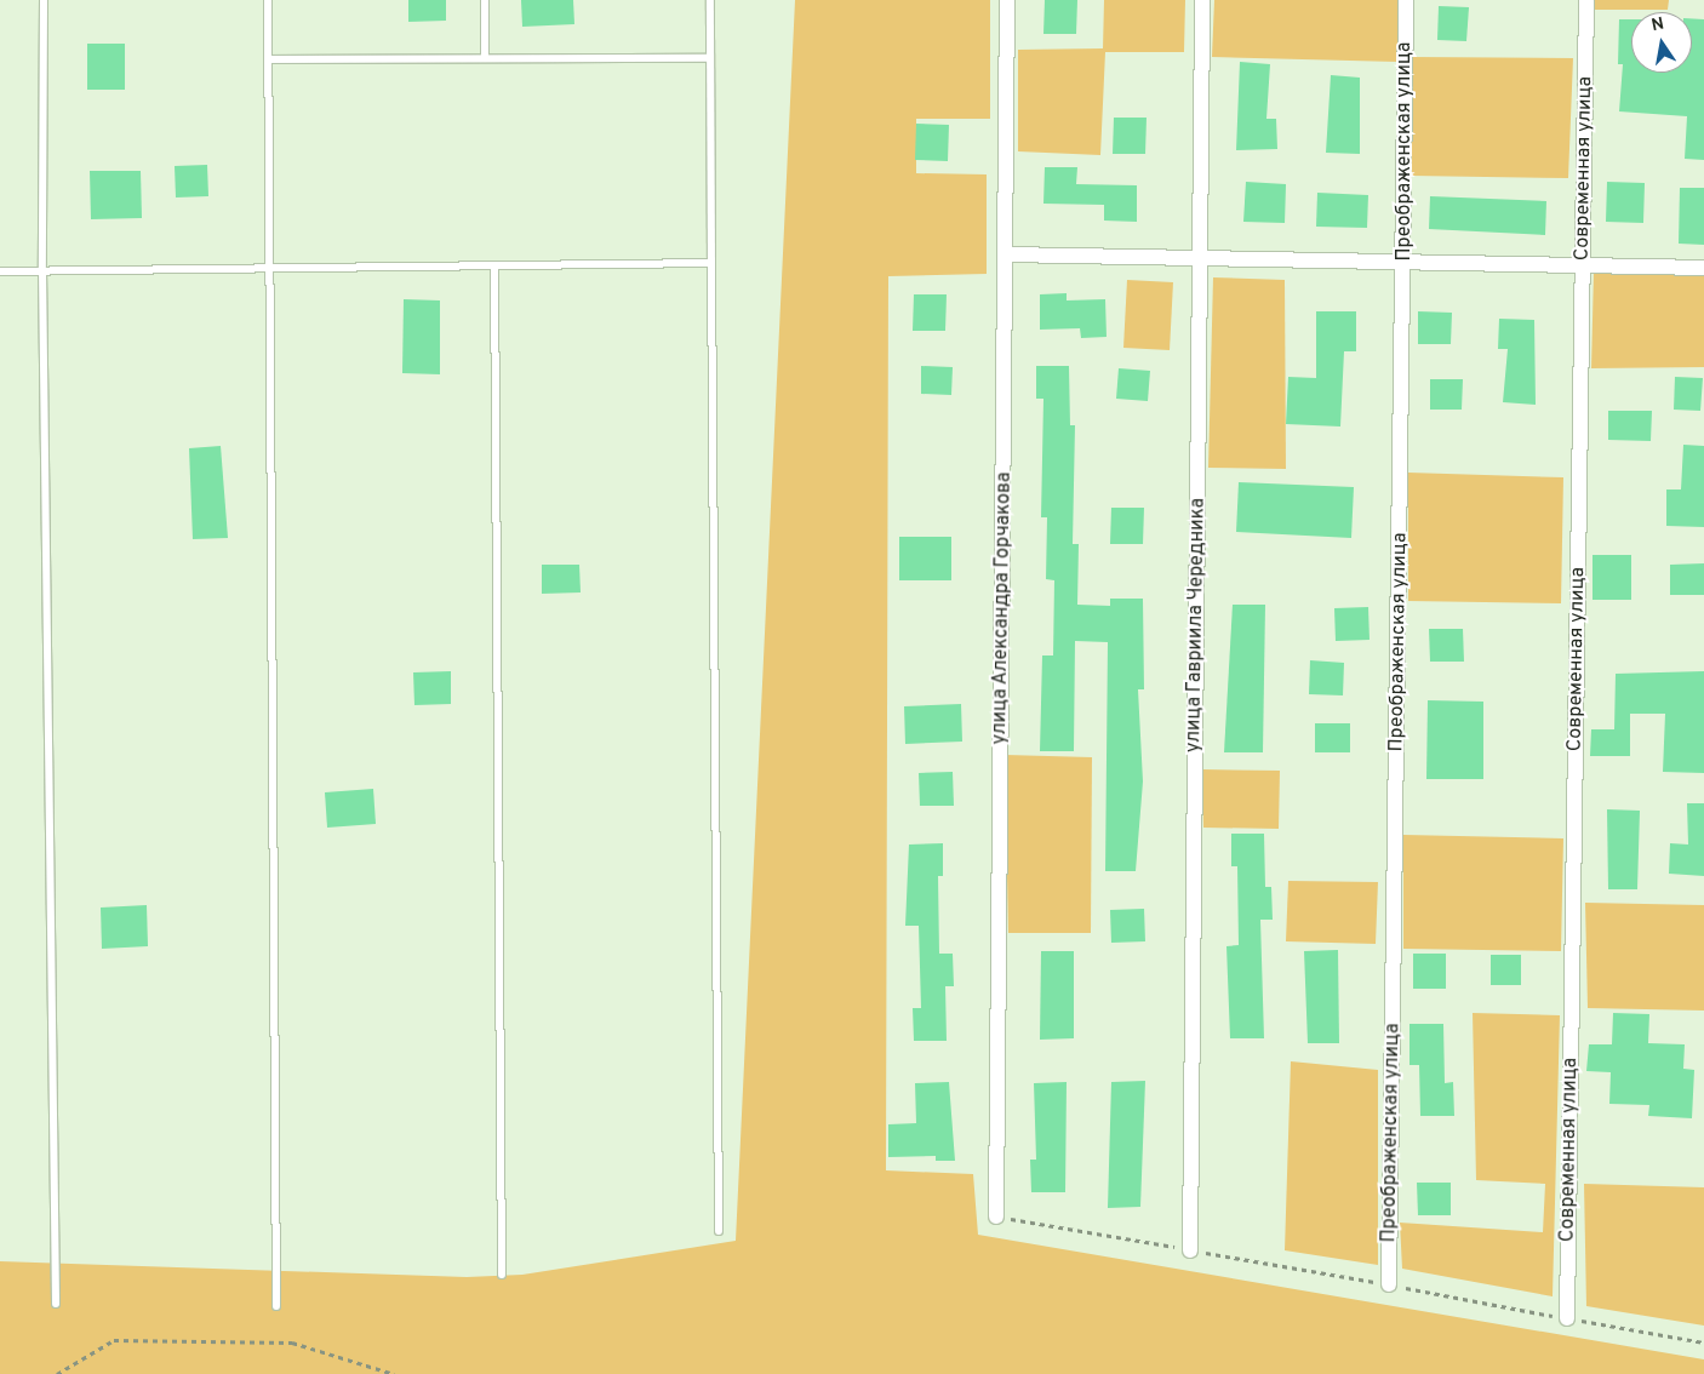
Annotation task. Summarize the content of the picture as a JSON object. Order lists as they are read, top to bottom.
{
  "streets": {
    "street": [
      "Преображенская улица",
      "Современная улица",
      "улица Александра Горчакова",
      "улица Гавриила Чередника"
    ]
  },
  "north": "top"
}
